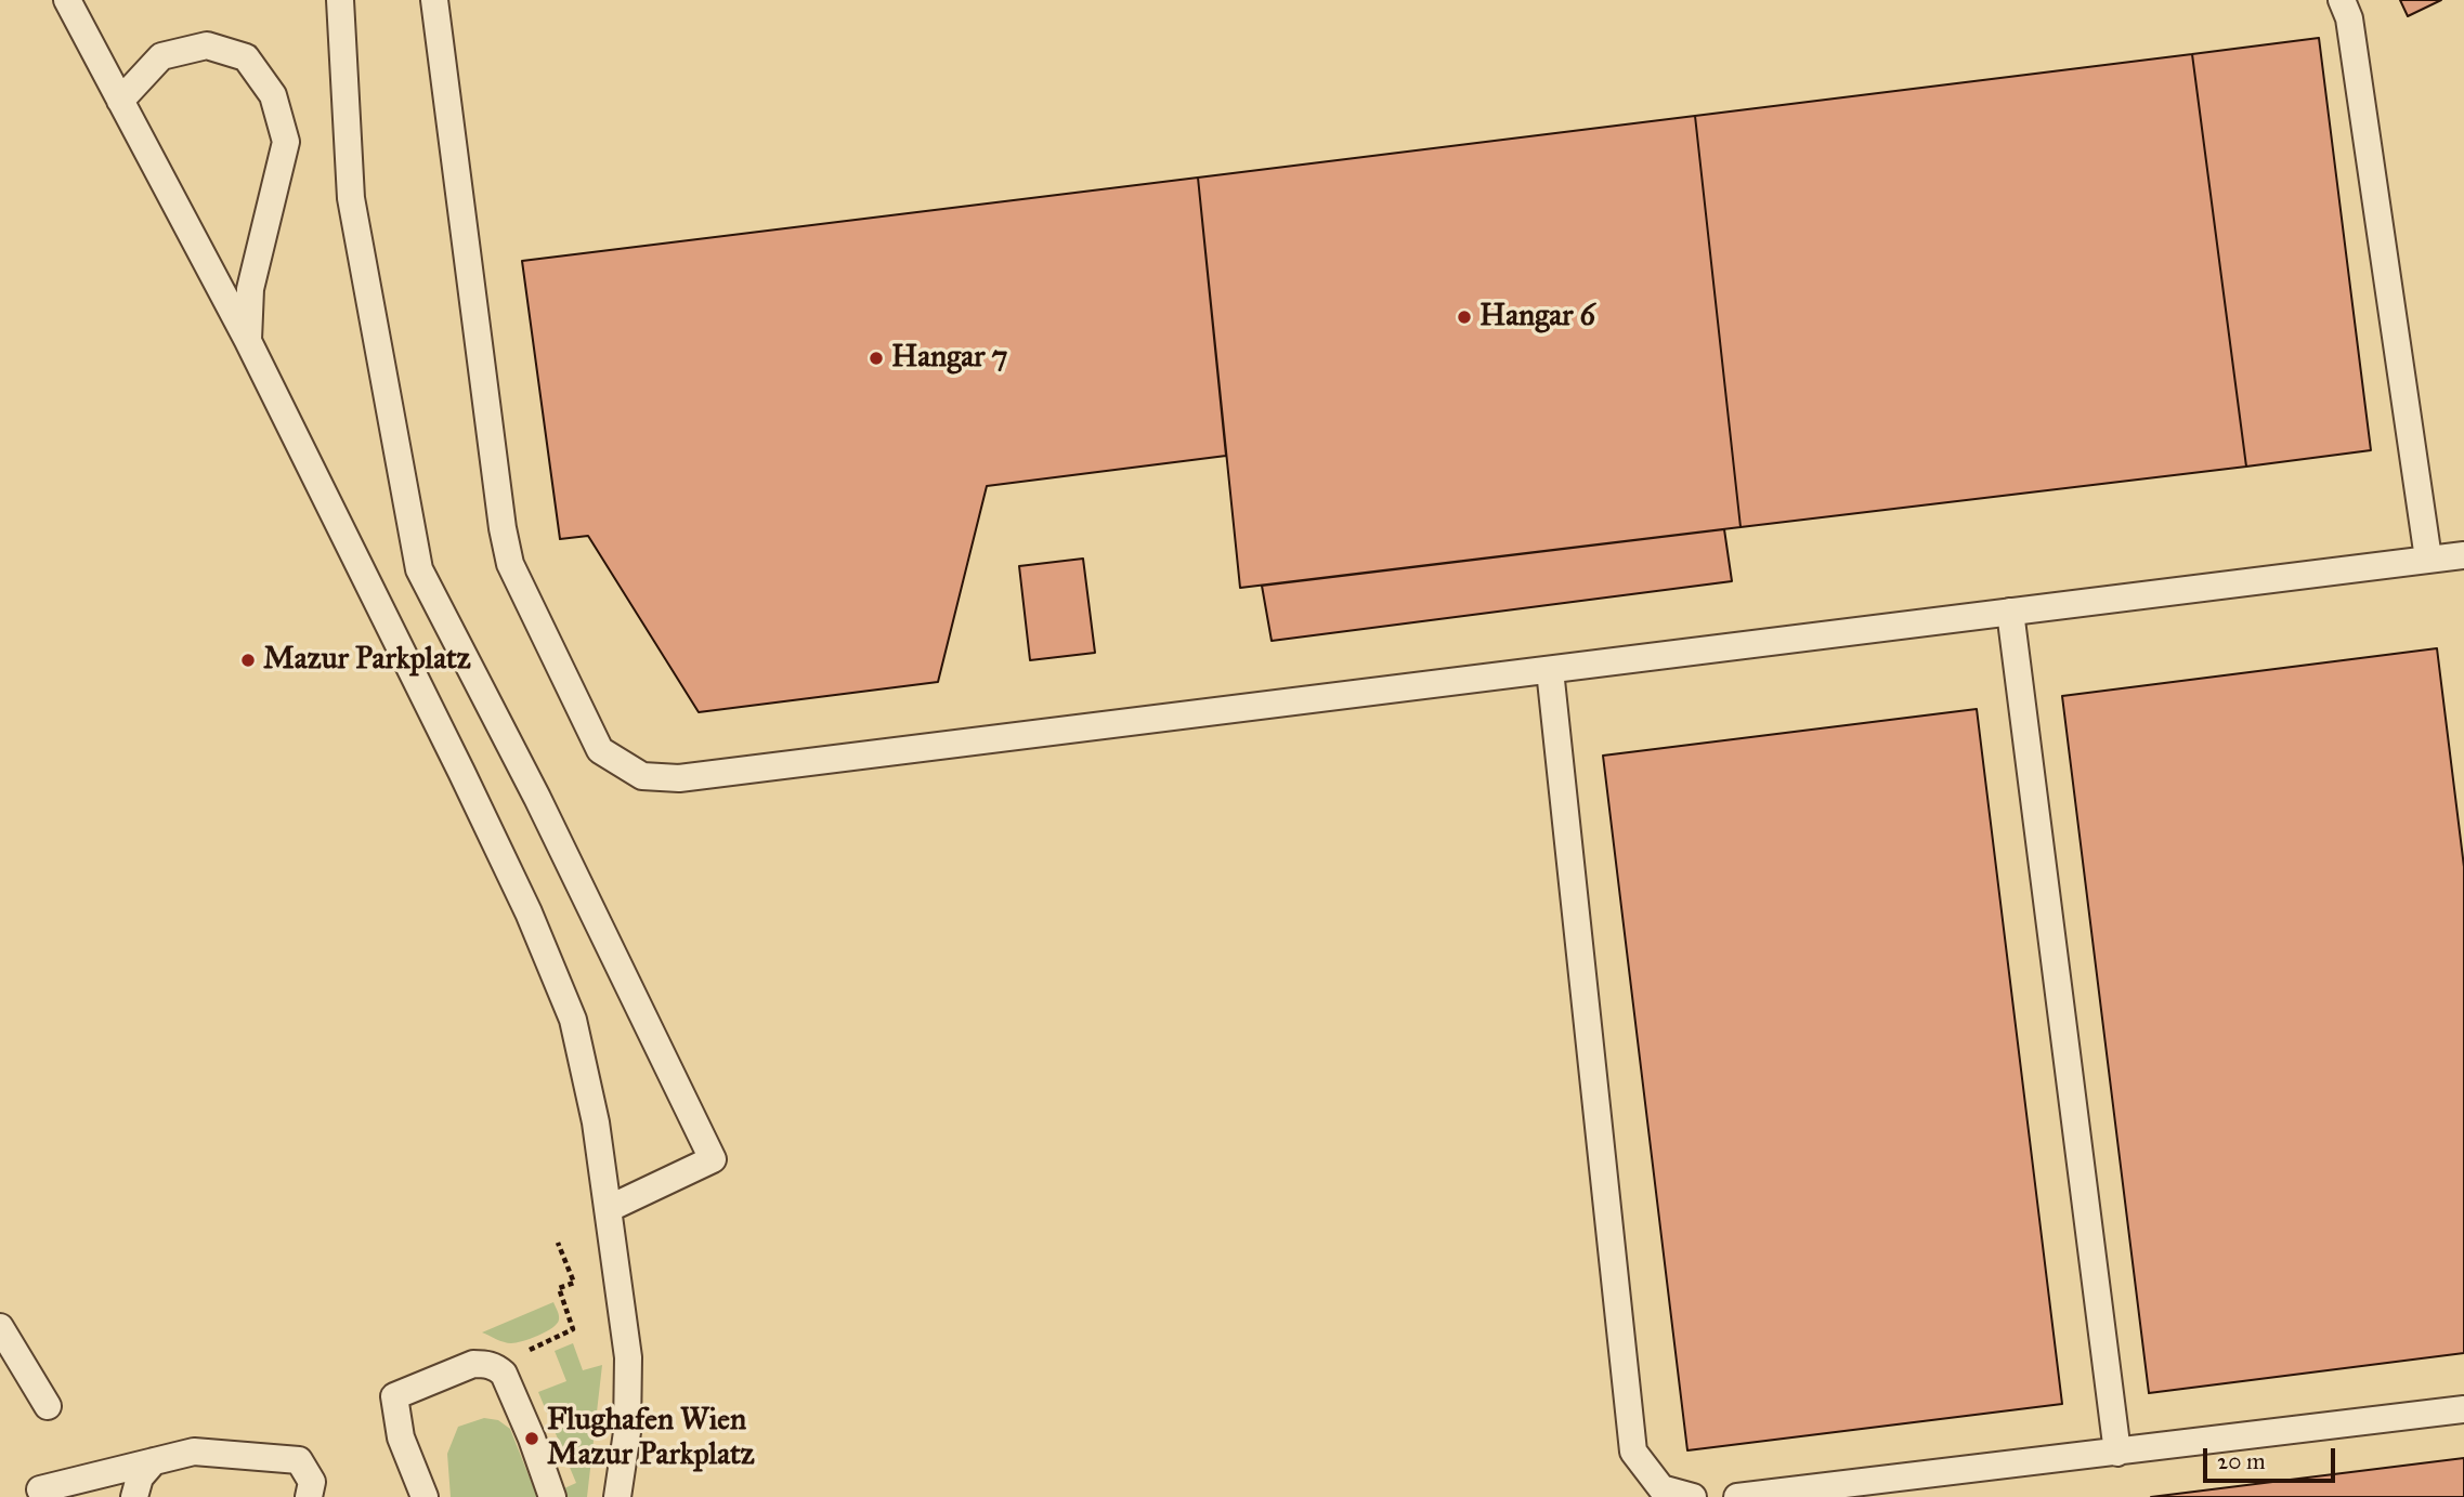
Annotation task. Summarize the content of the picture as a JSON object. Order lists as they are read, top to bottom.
{
  "places": [
    "Hangar 6",
    "Hangar 7",
    "Mazur Parkplatz",
    "Flughafen Wien Mazur Parkplatz"
  ],
  "scale_bar": "20 m"
}
